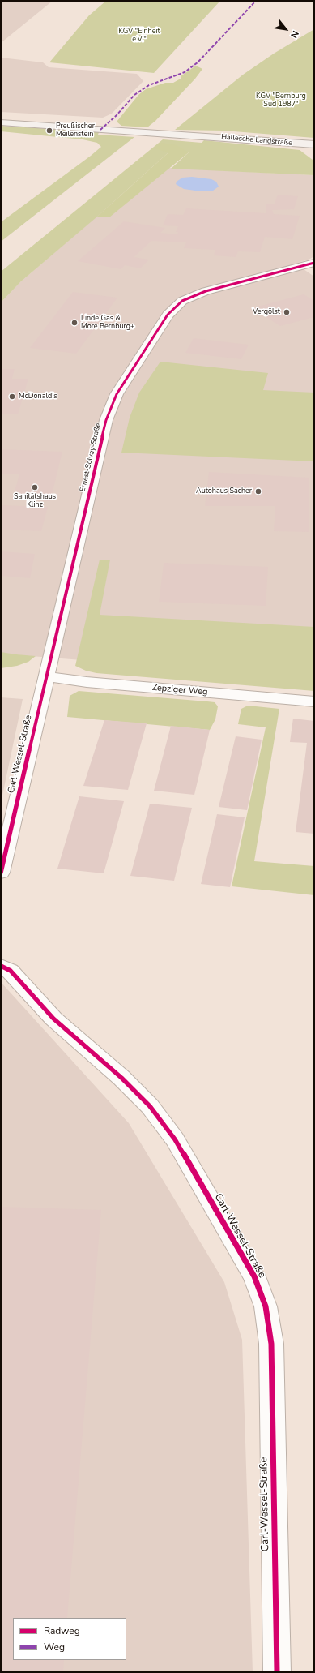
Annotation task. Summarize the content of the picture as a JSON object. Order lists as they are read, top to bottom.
{
  "streets": {
    "main road": ["Hallesche Landstraße"],
    "street": ["Ernest-Solvay-Straße", "Zepziger Weg", "Carl-Wessel-Straße"]
  },
  "crossings": [
    ["Ernest-Solvay-Straße", "Zepziger Weg"],
    ["Ernest-Solvay-Straße", "Carl-Wessel-Straße"],
    ["Zepziger Weg", "Carl-Wessel-Straße"]
  ],
  "parks": ["KGV \"Einheit e.V.\"", "KGV \"Bernburg Süd 1987\""],
  "places": [
    "Preußischer Meilenstein",
    "Vergölst",
    "Linde Gas & More Bernburg+",
    "McDonald's",
    "Sanitätshaus Klinz",
    "Autohaus Sacher"
  ],
  "legend": ["Radweg", "Weg"],
  "north": "bottom right"
}
